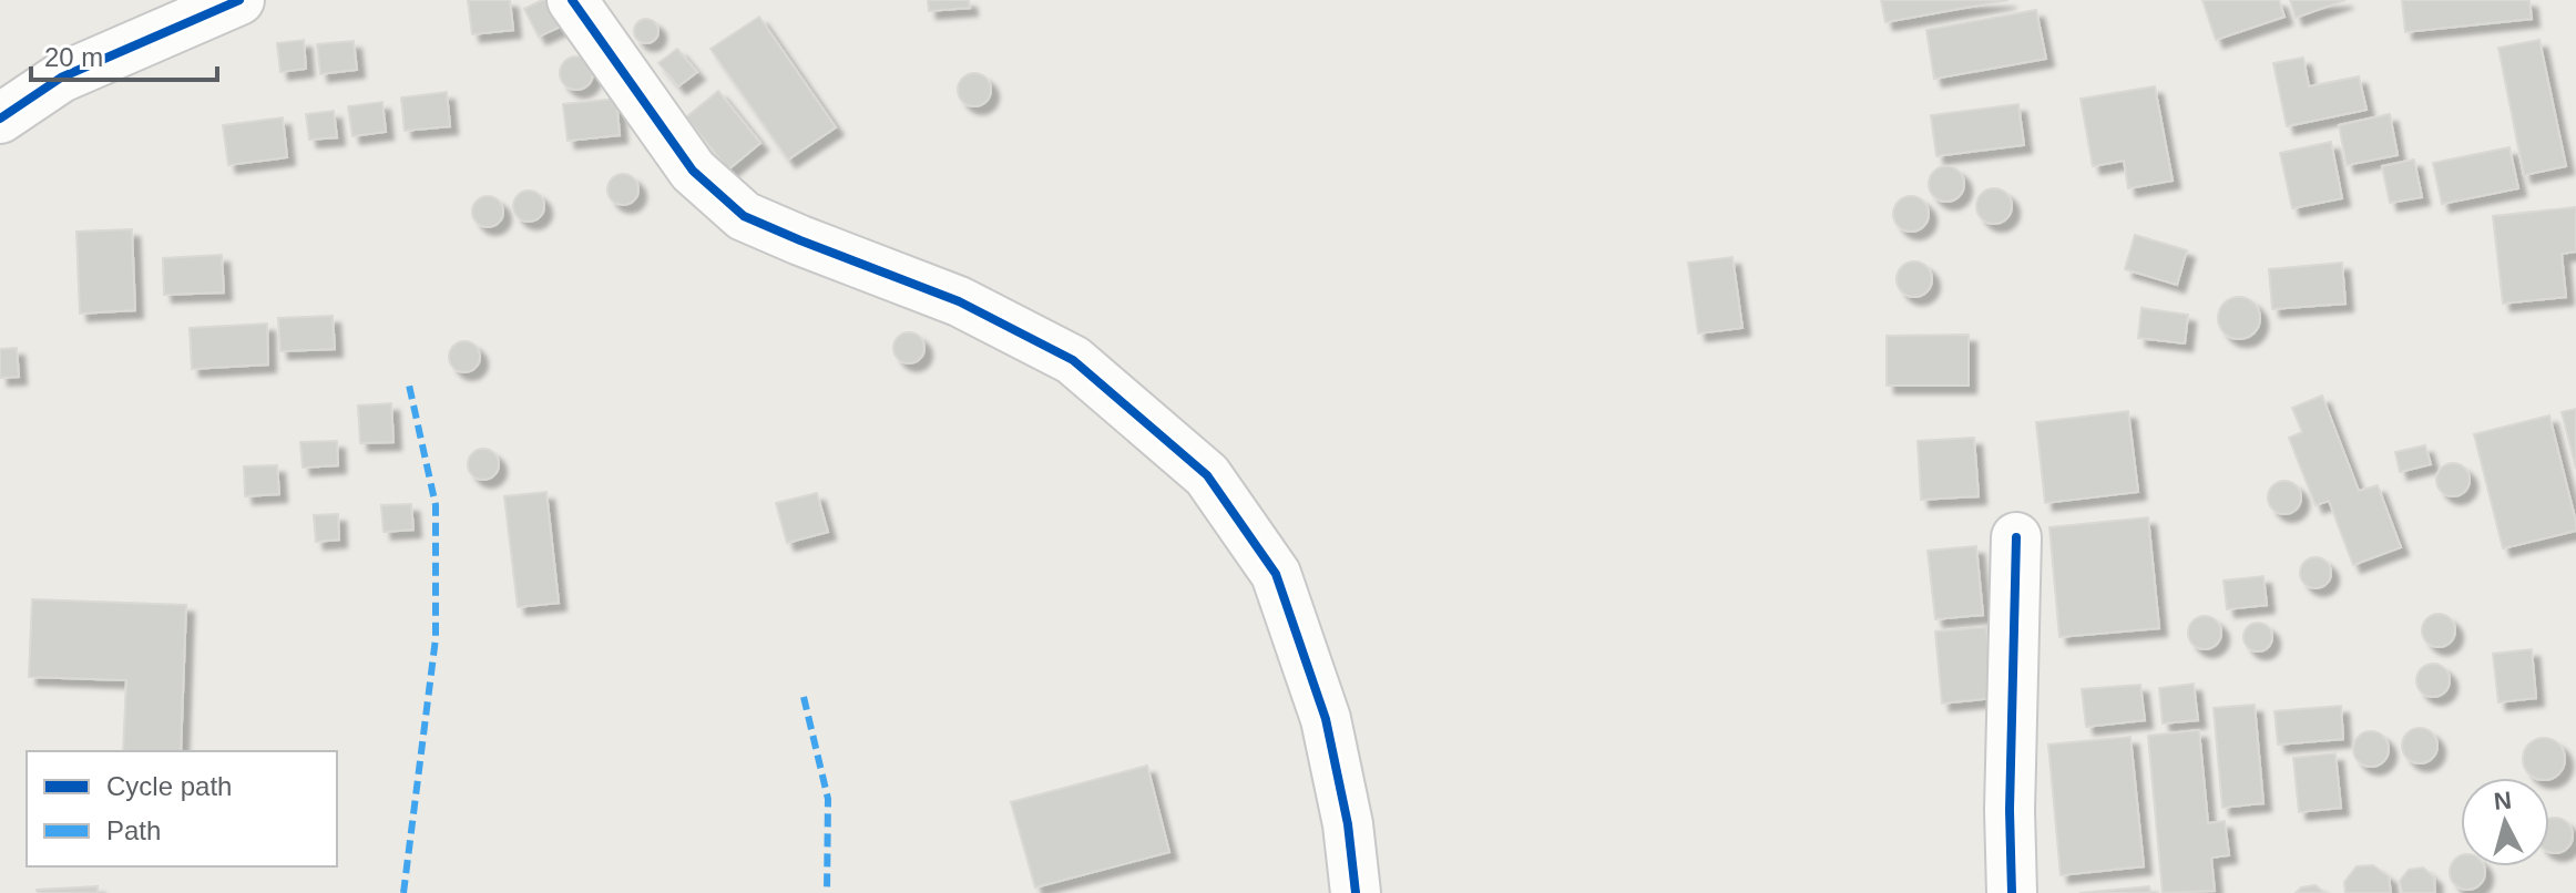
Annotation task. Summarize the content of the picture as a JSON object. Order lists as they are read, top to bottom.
{
  "legend": ["Cycle path", "Path"],
  "scale_bar": "20 m",
  "north": "top"
}
